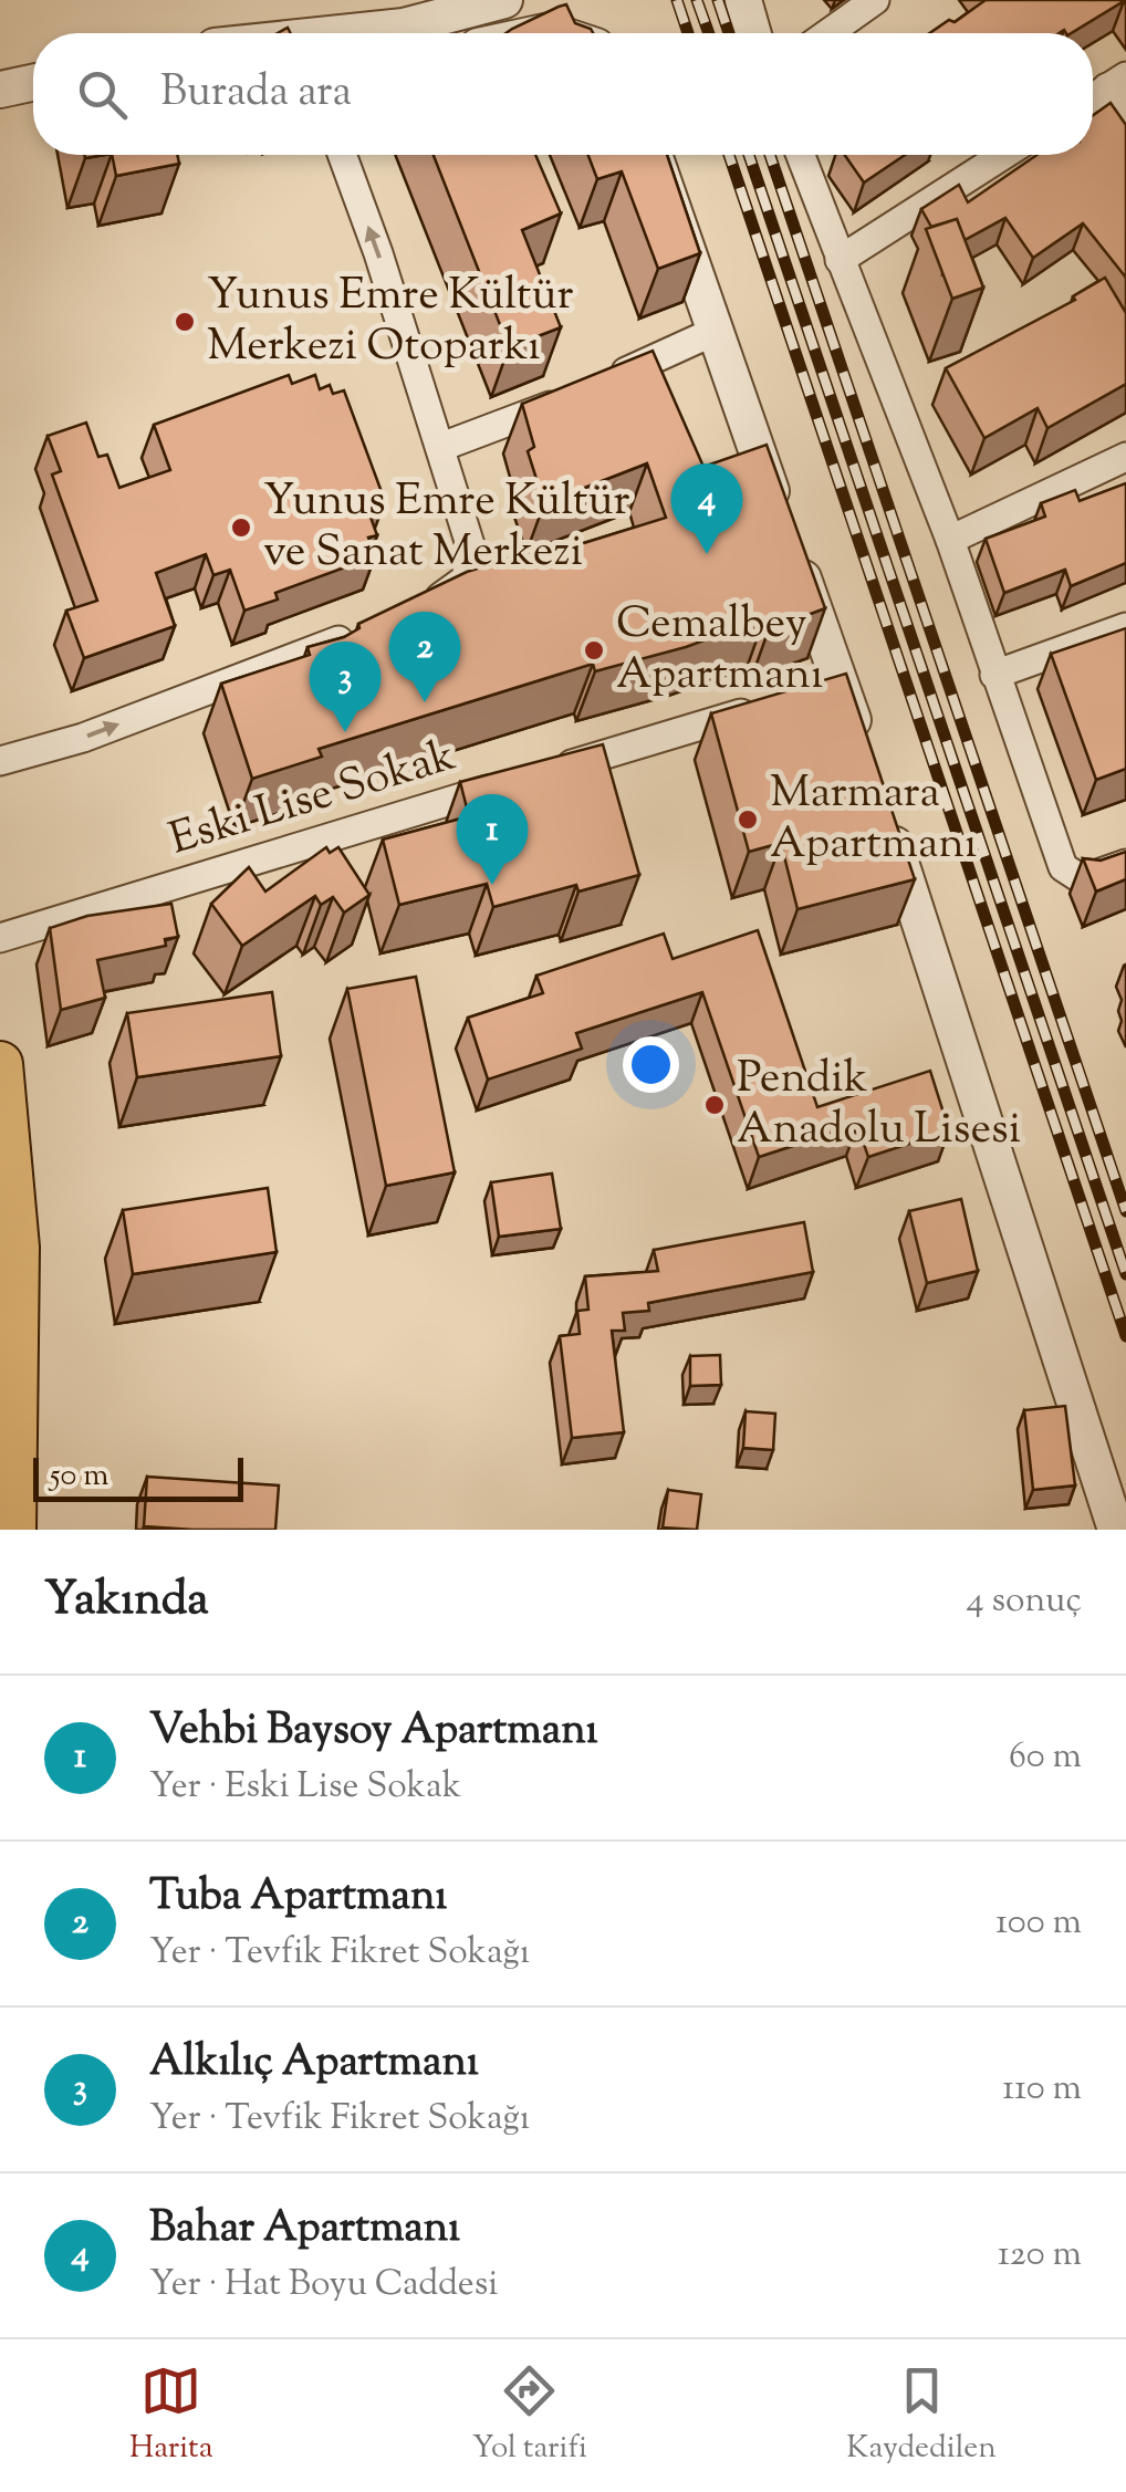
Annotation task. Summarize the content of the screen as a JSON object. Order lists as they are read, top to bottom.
{
  "streets": {
    "street": ["Eski Lise Sokak"]
  },
  "places": [
    "Yunus Emre Kültür Merkezi Otoparkı",
    "Yunus Emre Kültür ve Sanat Merkezi",
    "Cemalbey Apartmanı",
    "Marmara Apartmanı",
    "Pendik Anadolu Lisesi"
  ],
  "scale_bar": "50 m",
  "page": {
    "search": "Burada ara",
    "pins": [
      "4",
      "2",
      "3",
      "1"
    ],
    "scale": "50 m",
    "heading": ["Yakında", "4 sonuç"],
    "list": [
      {
        "mark": "1",
        "name": "Vehbi Baysoy Apartmanı",
        "note": "Yer · Eski Lise Sokak",
        "value": "60 m"
      },
      {
        "mark": "2",
        "name": "Tuba Apartmanı",
        "note": "Yer · Tevfik Fikret Sokağı",
        "value": "100 m"
      },
      {
        "mark": "3",
        "name": "Alkılıç Apartmanı",
        "note": "Yer · Tevfik Fikret Sokağı",
        "value": "110 m"
      },
      {
        "mark": "4",
        "name": "Bahar Apartmanı",
        "note": "Yer · Hat Boyu Caddesi",
        "value": "120 m"
      }
    ],
    "nav": ["Harita", "Yol tarifi", "Kaydedilen"]
  }
}
